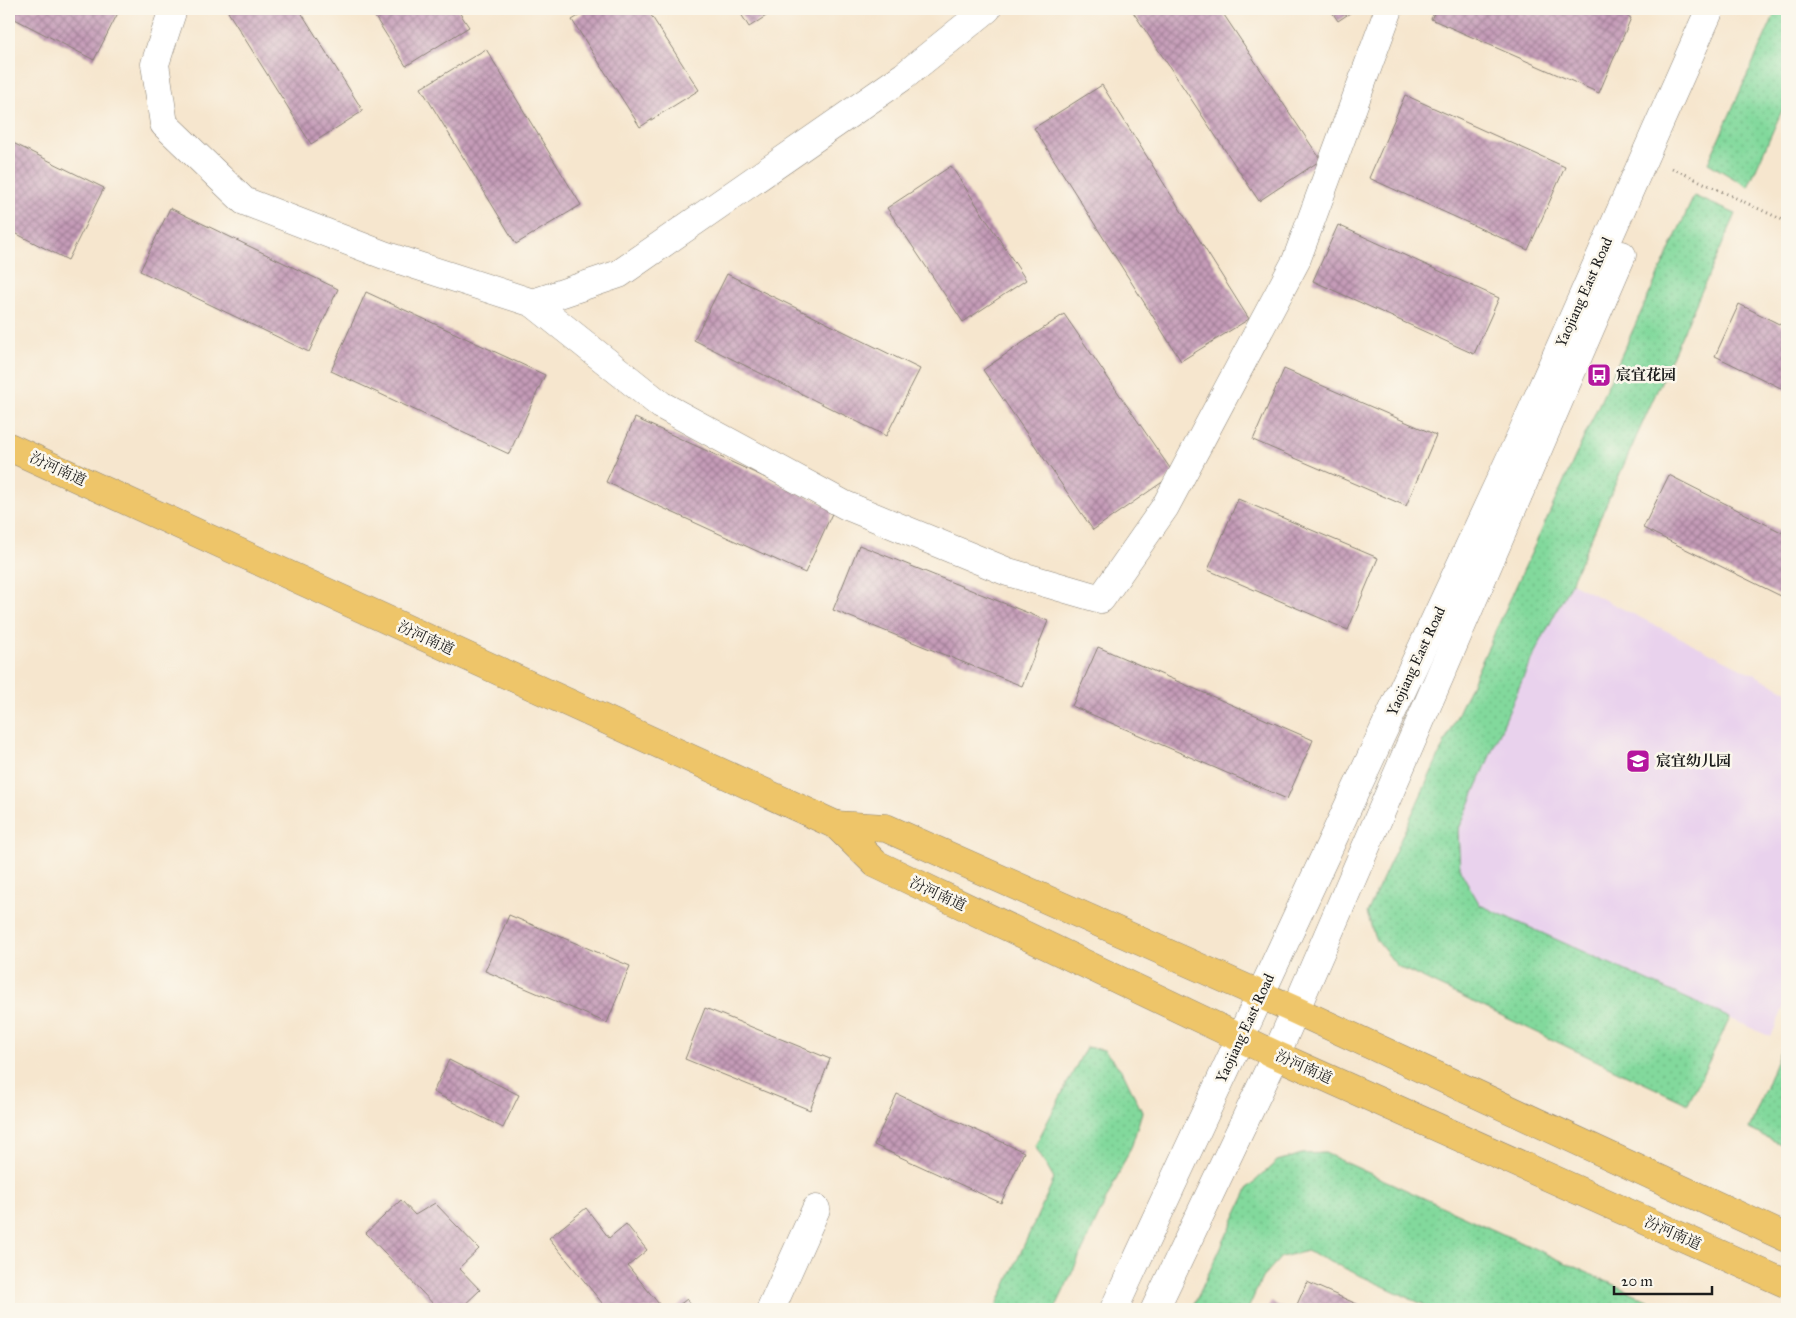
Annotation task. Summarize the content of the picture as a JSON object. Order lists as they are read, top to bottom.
{
  "streets": {
    "main road": ["汾河南道"],
    "street": ["Yaojiang East Road"]
  },
  "crossings": [
    ["Yaojiang East Road", "汾河南道"]
  ],
  "places": {
    "bus stop": ["宸宜花园"],
    "school or university": ["宸宜幼儿园"]
  },
  "scale_bar": "20 m"
}
